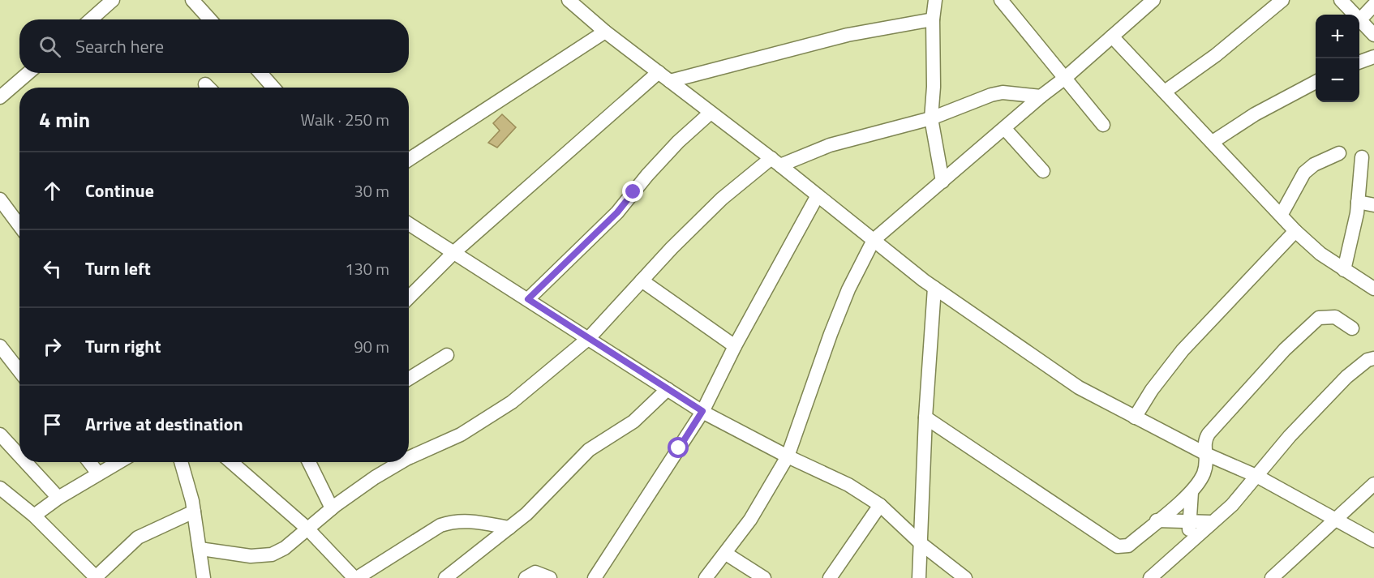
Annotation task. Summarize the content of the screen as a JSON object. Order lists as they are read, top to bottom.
{
  "page": {
    "map_buttons": ["+", "−"],
    "search": "Search here",
    "heading": ["4 min", "Walk · 250 m"],
    "list": [
      ["Continue", "30 m"],
      ["Turn left", "130 m"],
      ["Turn right", "90 m"],
      "Arrive at destination"
    ]
  }
}
